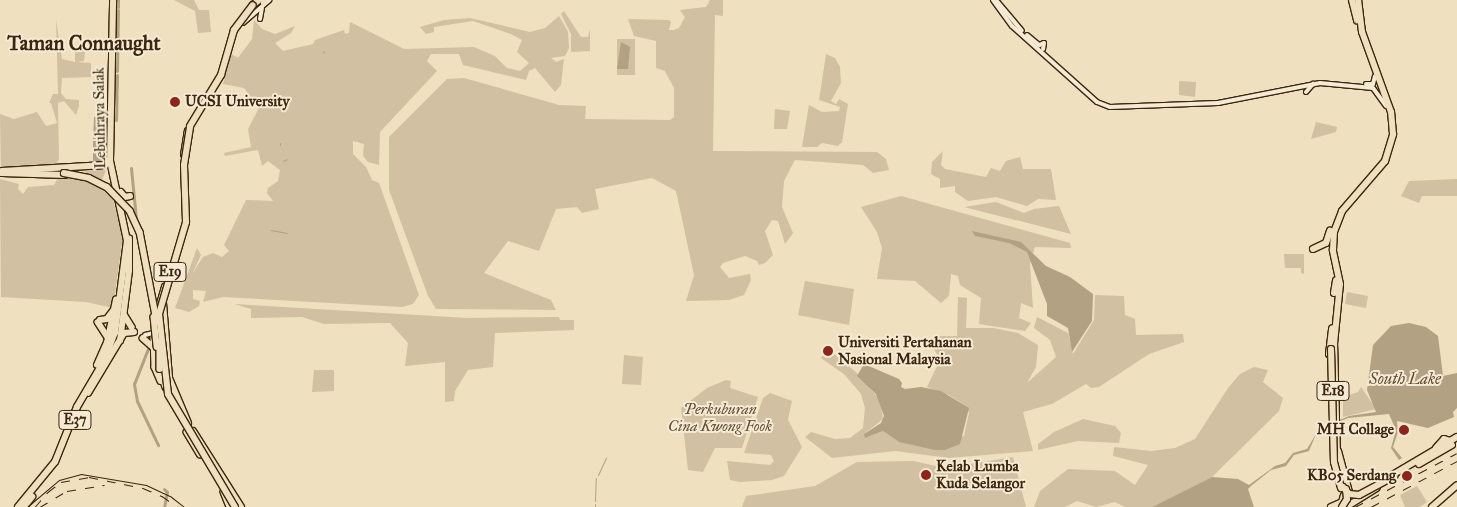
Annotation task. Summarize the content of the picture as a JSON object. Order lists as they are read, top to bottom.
{
  "streets": {
    "highway": [
      "Lebuhraya Salak",
      "E19",
      "E18",
      "E37"
    ]
  },
  "districts": ["Taman Connaught"],
  "water": ["South Lake"],
  "parks": ["Perkuburan Cina Kwong Fook"],
  "places": [
    "UCSI University",
    "Universiti Pertahanan Nasional Malaysia",
    "MH Collage",
    "Kelab Lumba Kuda Selangor",
    "KB05 Serdang"
  ]
}
